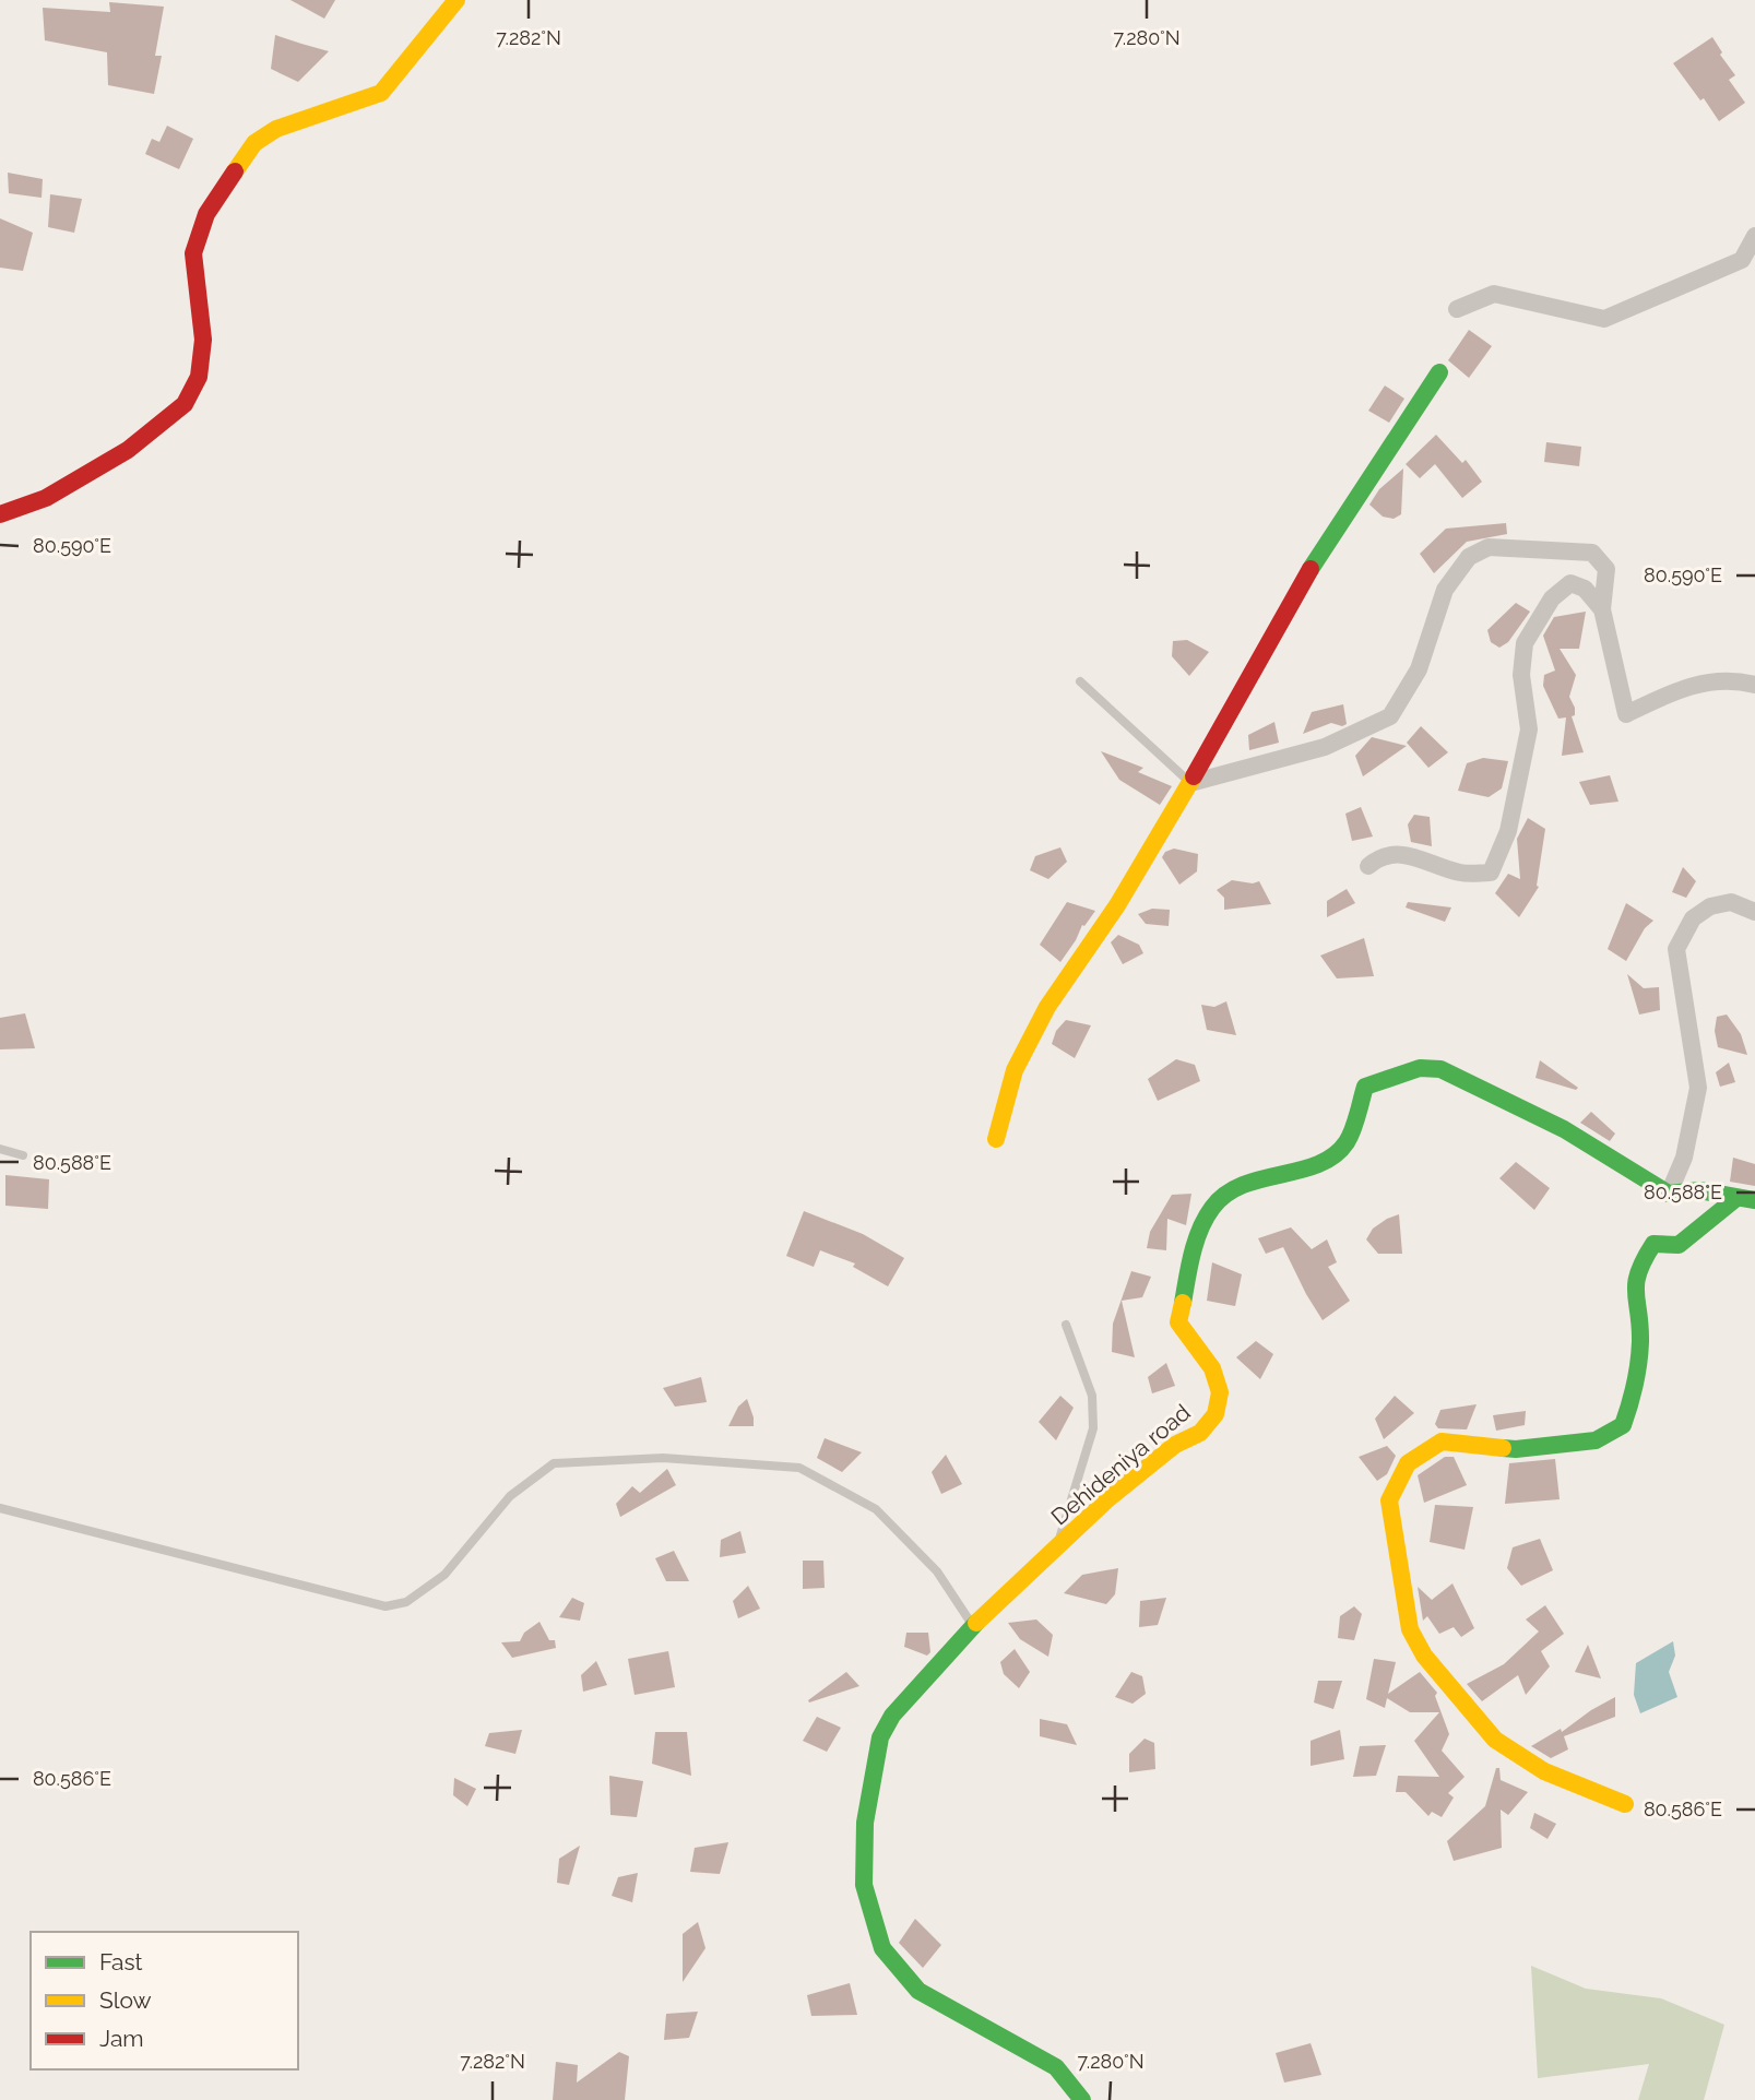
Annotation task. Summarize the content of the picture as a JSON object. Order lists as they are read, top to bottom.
{
  "streets": {
    "street": ["Dehideniya road"]
  },
  "legend": ["Fast", "Slow", "Jam"],
  "coordinates": [
    "7.282°N",
    "7.280°N",
    "80.590°E",
    "80.588°E",
    "80.586°E"
  ]
}
